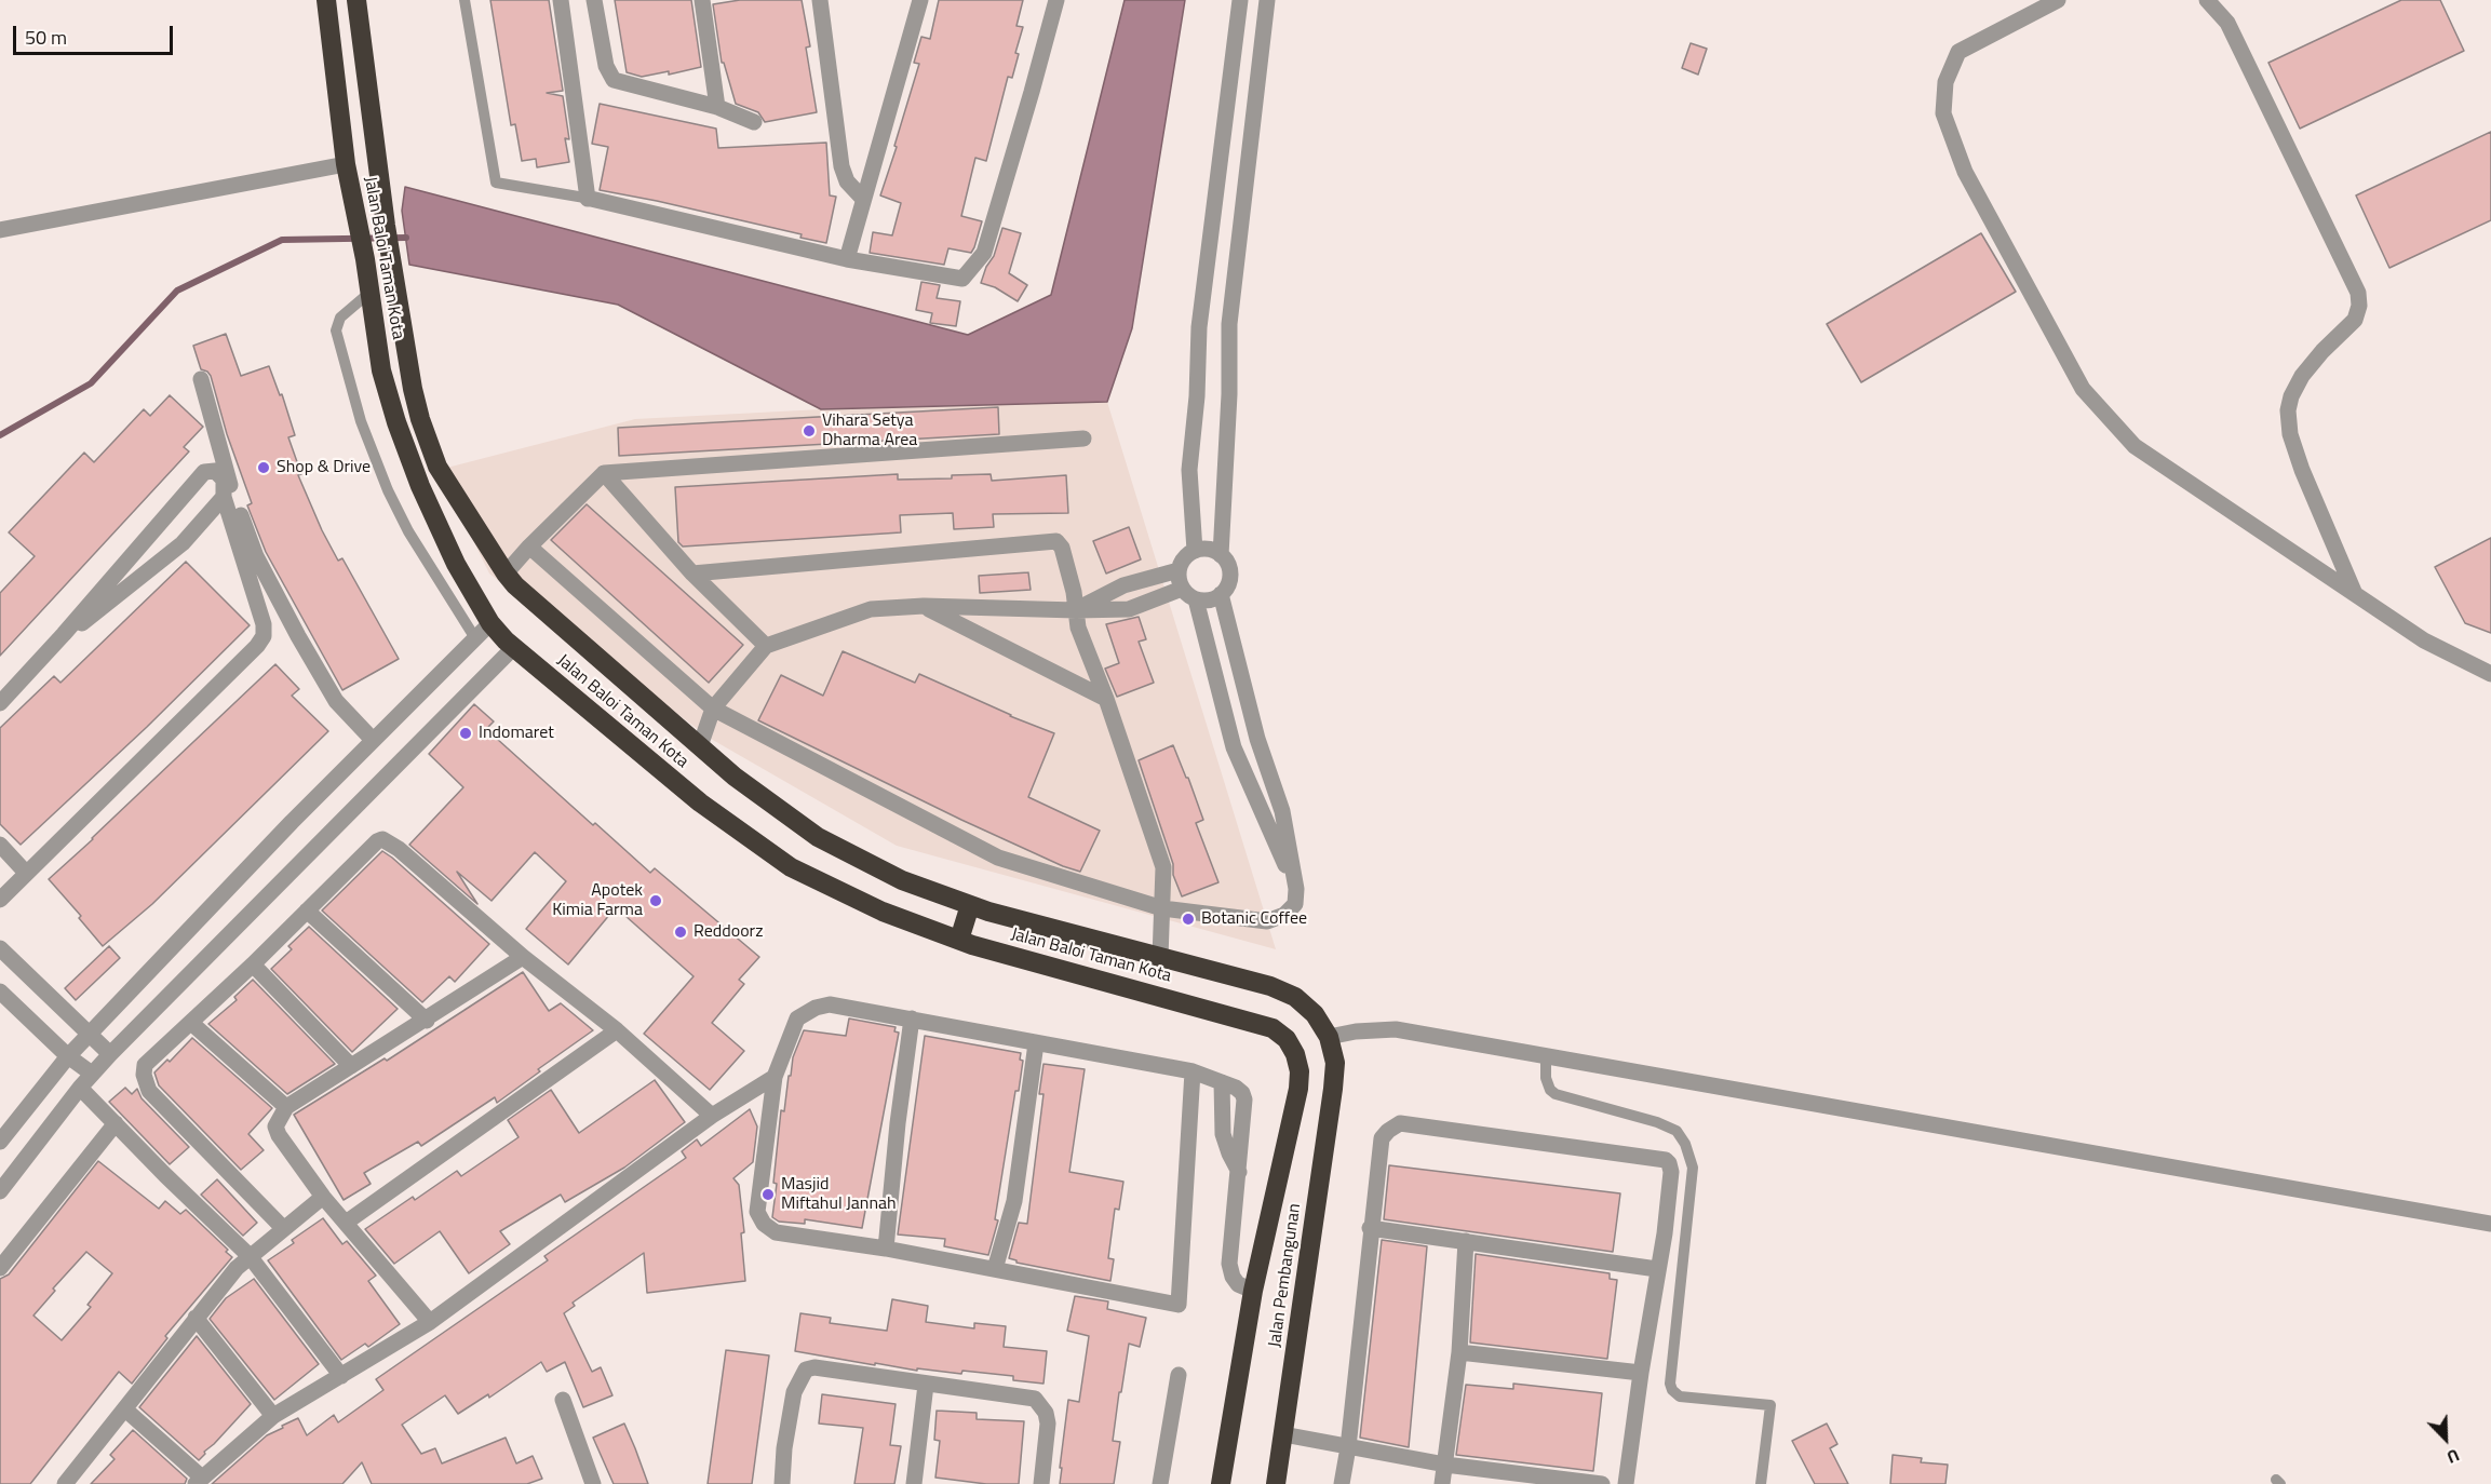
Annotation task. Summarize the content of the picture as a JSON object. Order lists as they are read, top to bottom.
{
  "streets": {
    "highway": ["Jalan Baloi Taman Kota", "Jalan Pembangunan"]
  },
  "crossings": [
    ["Jalan Baloi Taman Kota", "Jalan Pembangunan"]
  ],
  "places": [
    "Vihara Setya Dharma Area",
    "Shop & Drive",
    "Indomaret",
    "Apotek Kimia Farma",
    "Botanic Coffee",
    "Reddoorz",
    "Masjid Miftahul Jannah"
  ],
  "scale_bar": "50 m",
  "north": "bottom right"
}
